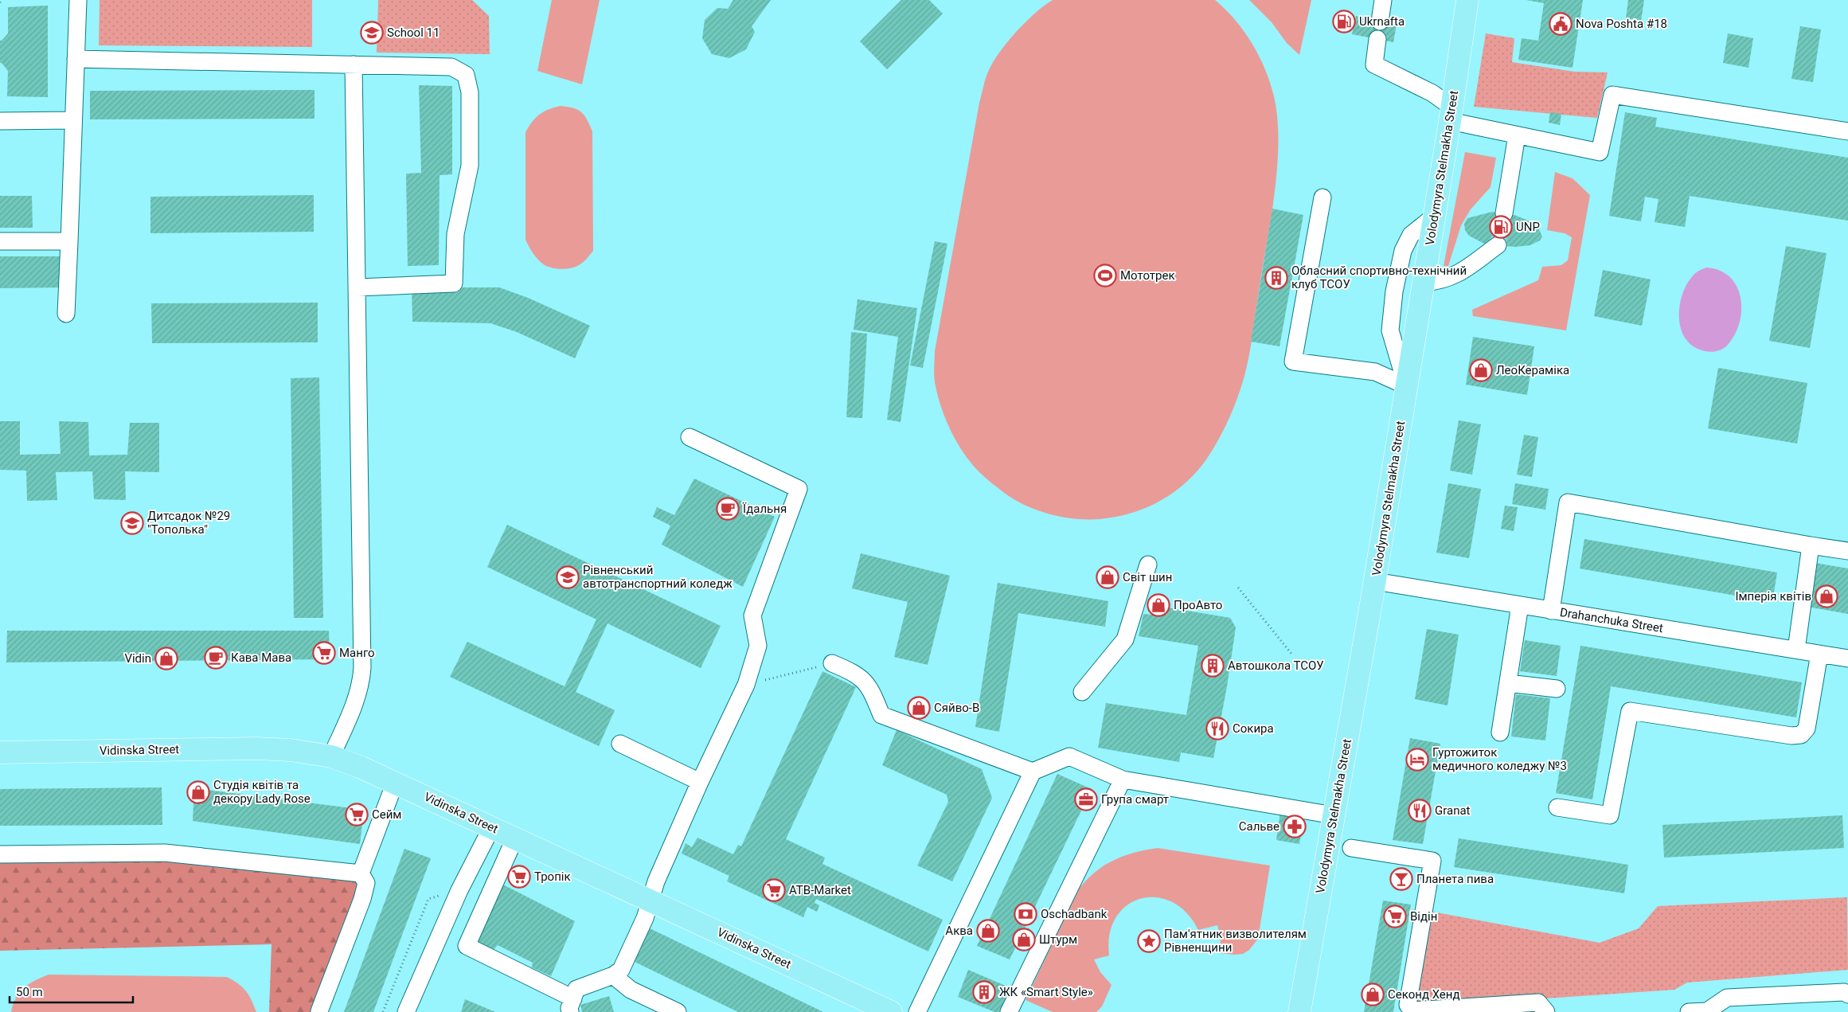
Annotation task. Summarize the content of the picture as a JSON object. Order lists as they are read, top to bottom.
{
  "streets": {
    "main road": ["Volodymyra Stelmakha Street", "Vidinska Street"],
    "street": ["Drahanchuka Street"]
  },
  "crossings": [
    ["Volodymyra Stelmakha Street", "Drahanchuka Street"]
  ],
  "places": {
    "fuel station": ["Ukrnafta", "UNP"],
    "public building": ["Nova Poshta #18"],
    "school or university": ["School 11", "Дитсадок №29 \"Тополька\"", "Рівненський автотранспортний коледж"],
    "sports": ["Мототрек"],
    "building": ["Обласний спортивно-технічний клуб ТСОУ", "Автошкола ТСОУ", "ЖК «Smart Style»"],
    "shop": [
      "ЛеоКерамiка",
      "Світ шин",
      "Імперія квітів",
      "ПроАвто",
      "Vidin",
      "Сяйво-В",
      "Студія квітів та декору Lady Rose",
      "Аква",
      "Штурм",
      "Секонд Хенд"
    ],
    "cafe": ["Їдальня", "Кава Мава"],
    "supermarket": [
      "Манго",
      "Сейм",
      "Тропік",
      "ATB-Market",
      "Відін"
    ],
    "restaurant": ["Сокира", "Granat"],
    "hotel": ["Гуртожиток медичного коледжу №3"],
    "office": ["Група смарт"],
    "pharmacy": ["Сальве"],
    "bar": ["Планета пива"],
    "bank": ["Oschadbank"],
    "place": ["Пам'ятник визволителям Рівненщини"]
  },
  "scale_bar": "50 m"
}
